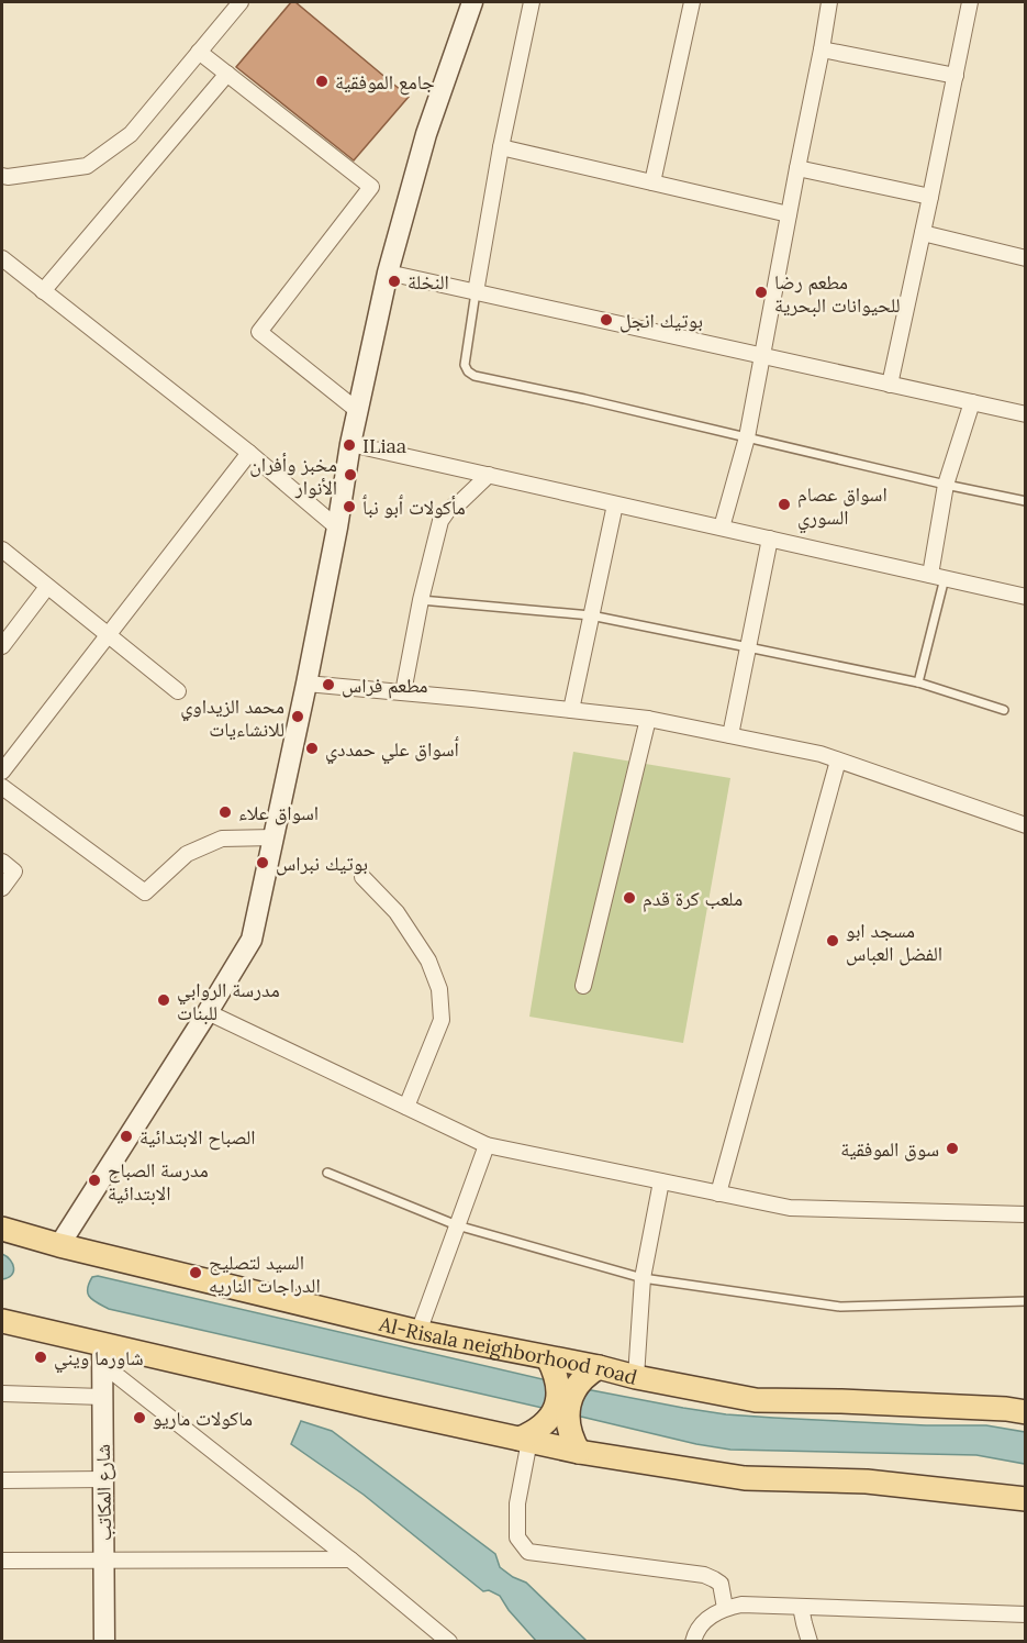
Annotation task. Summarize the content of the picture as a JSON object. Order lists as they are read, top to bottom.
{
  "streets": {
    "main road": ["Al-Risala neighborhood road"],
    "street": ["شارع المكاتب"]
  },
  "places": [
    "جامع الموفقية",
    "النخلة",
    "مطعم رضا للحيوانات البحرية",
    "بوتيك انجل",
    "ILiaa",
    "مخبز وأفران الأنوار",
    "اسواق عصام السوري",
    "مأكولات ٲبو نبٲ",
    "مطعم فراس",
    "محمد الزيداوي للانشاءيات",
    "ٲسواق علي حمددي",
    "اسواق علاء",
    "بوتيك نبراس",
    "ملعب كرة قدم",
    "مسجد ابو الفضل العباس",
    "مدرسة الروابي للبنات",
    "الصباح الابتدائية",
    "سوق الموفقية",
    "مدرسة الصباح الابتدائية",
    "السيد لتصليح الدراجات الناريه",
    "شاورما ويني",
    "ماكولات ماريو"
  ]
}
